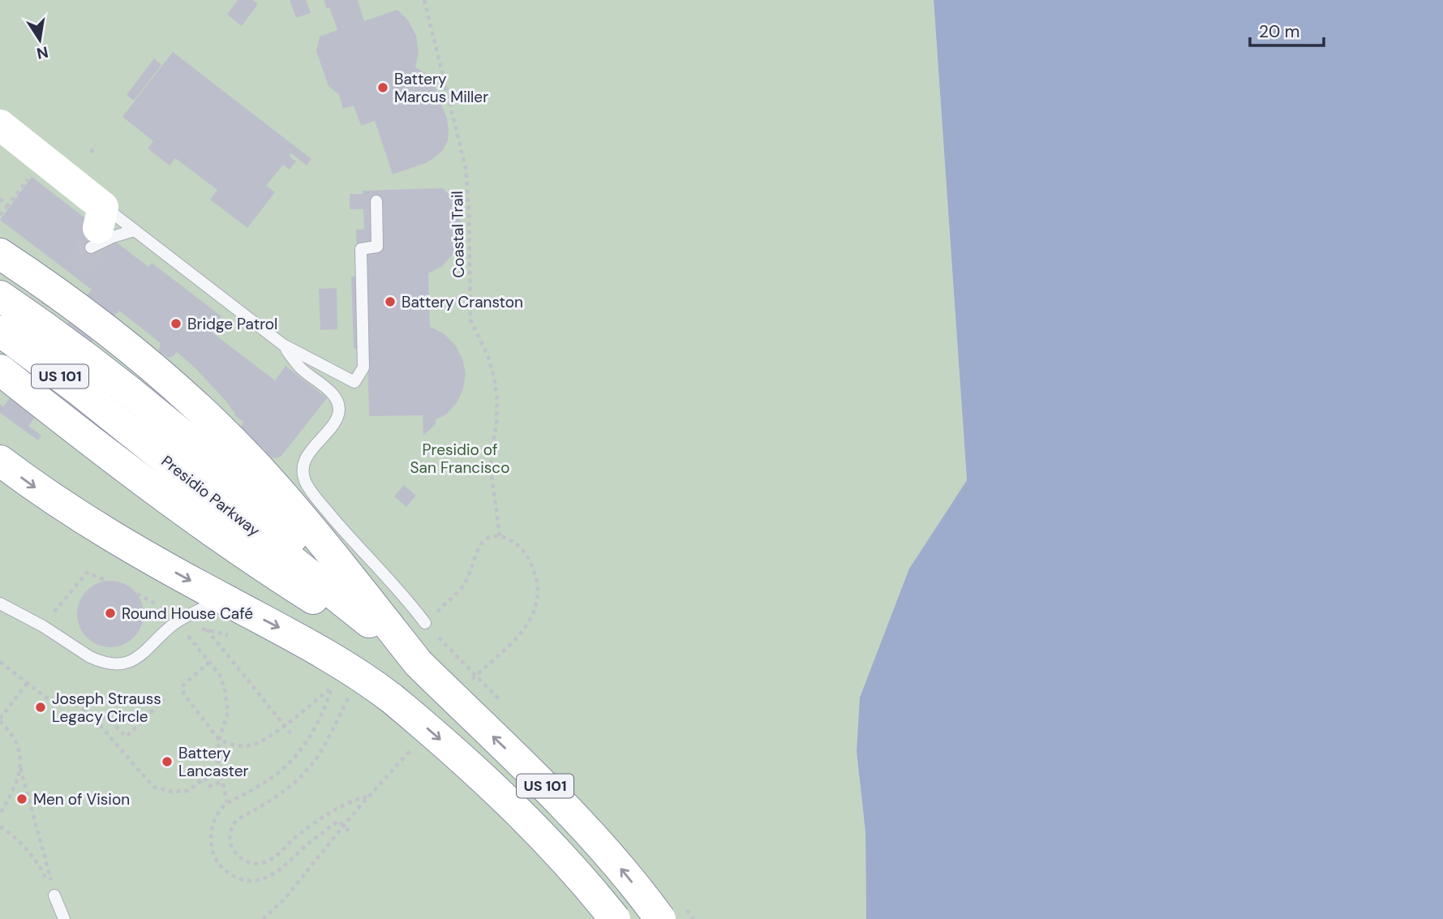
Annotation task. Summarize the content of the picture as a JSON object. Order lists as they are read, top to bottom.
{
  "streets": {
    "main road": ["US 101", "Presidio Parkway"],
    "path": ["Coastal Trail"]
  },
  "crossings": [
    ["US 101", "Presidio Parkway"]
  ],
  "parks": ["Presidio of San Francisco"],
  "places": [
    "Battery Marcus Miller",
    "Battery Cranston",
    "Bridge Patrol",
    "Round House Café",
    "Joseph Strauss Legacy Circle",
    "Battery Lancaster",
    "Men of Vision"
  ],
  "scale_bar": "20 m",
  "north": "bottom"
}
